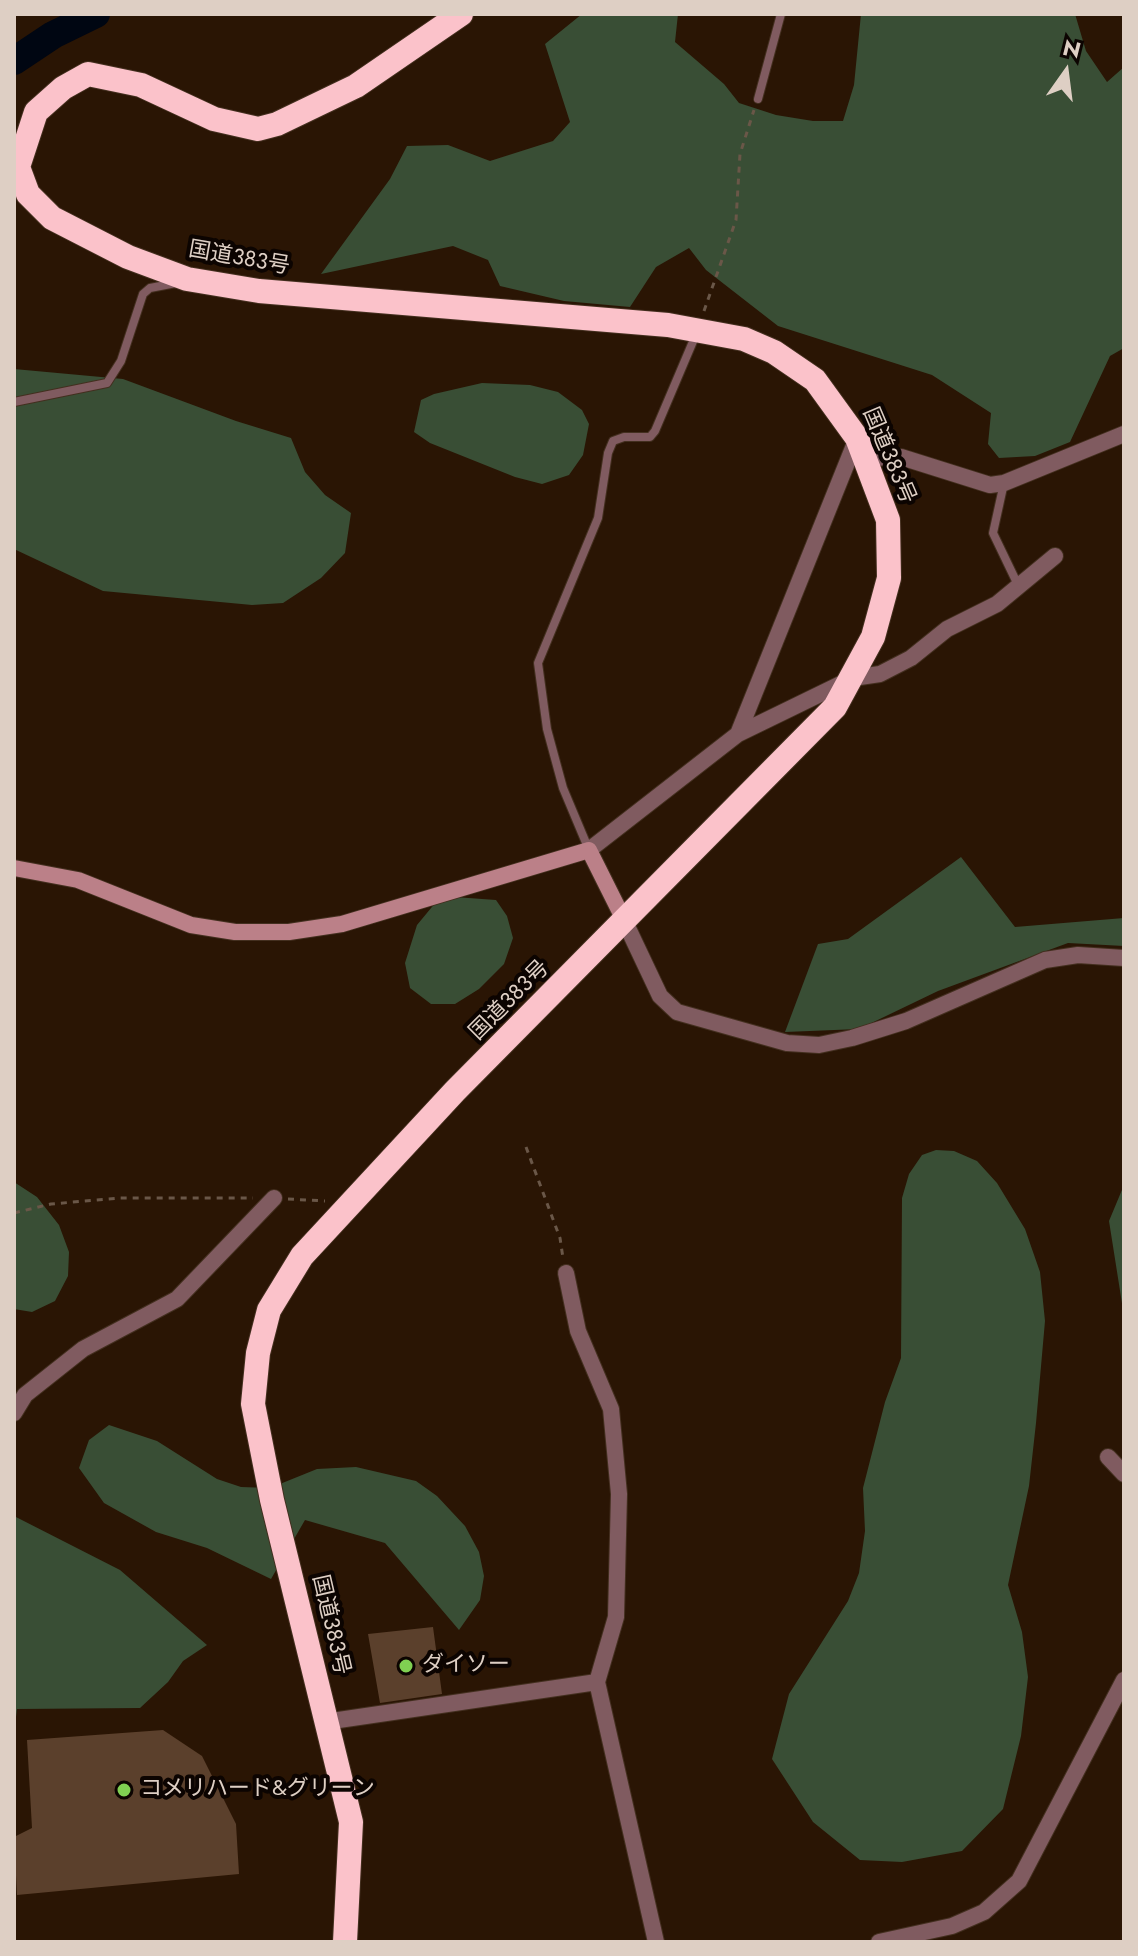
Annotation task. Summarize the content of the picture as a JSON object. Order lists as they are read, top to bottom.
{
  "streets": {
    "highway": ["国道383号"]
  },
  "places": ["ダイソー", "コメリハード&グリーン"],
  "north": "top"
}
